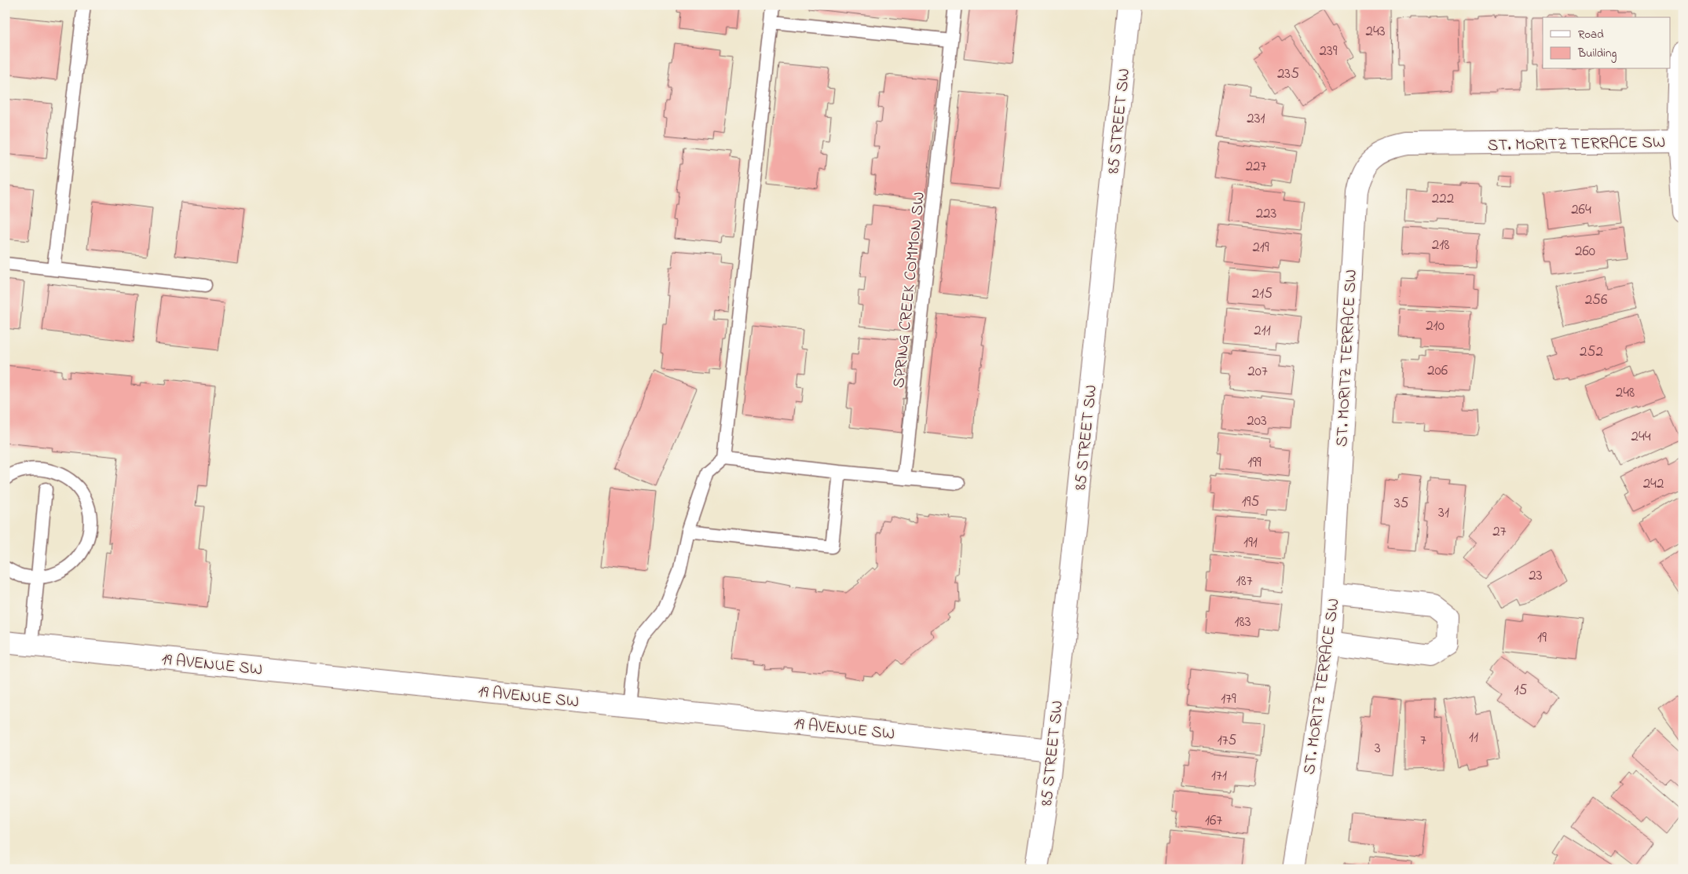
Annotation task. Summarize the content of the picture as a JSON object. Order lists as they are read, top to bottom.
{
  "streets": {
    "street": ["85 STREET SW", "ST. MORITZ TERRACE SW", "19 AVENUE SW"],
    "lane": ["SPRING CREEK COMMON SW"]
  },
  "crossings": [
    ["85 STREET SW", "19 AVENUE SW"]
  ],
  "house_numbers": [
    "243",
    "239",
    "235",
    "231",
    "227",
    "222",
    "264",
    "223",
    "218",
    "219",
    "260",
    "215",
    "256",
    "210",
    "211",
    "252",
    "206",
    "207",
    "248",
    "203",
    "244",
    "199",
    "242",
    "195",
    "35",
    "31",
    "27",
    "191",
    "23",
    "187",
    "183",
    "19",
    "15",
    "179",
    "11",
    "175",
    "7",
    "3",
    "171",
    "167"
  ],
  "legend": ["Road", "Building"]
}
